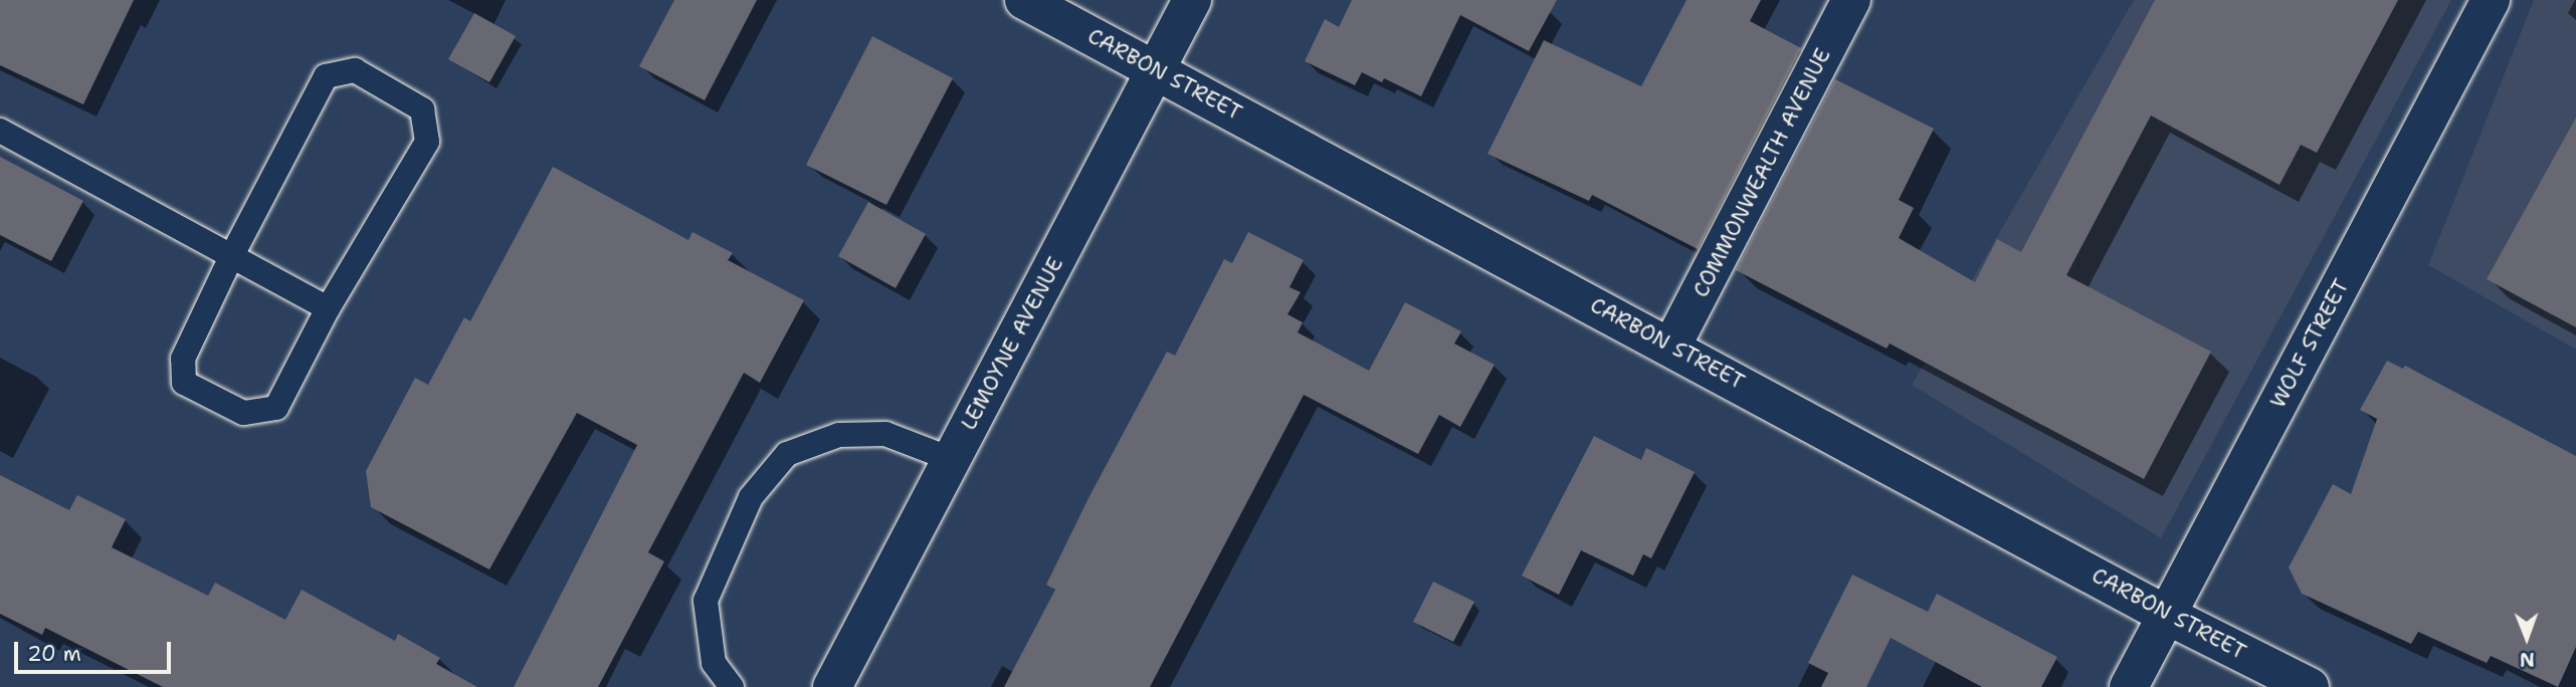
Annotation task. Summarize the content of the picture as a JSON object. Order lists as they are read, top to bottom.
{
  "streets": {
    "street": [
      "CARBON STREET",
      "COMMONWEALTH AVENUE",
      "LEMOYNE AVENUE",
      "WOLF STREET"
    ]
  },
  "crossings": [
    ["CARBON STREET", "COMMONWEALTH AVENUE"],
    ["CARBON STREET", "LEMOYNE AVENUE"],
    ["CARBON STREET", "WOLF STREET"]
  ],
  "scale_bar": "20 m",
  "north": "bottom"
}
